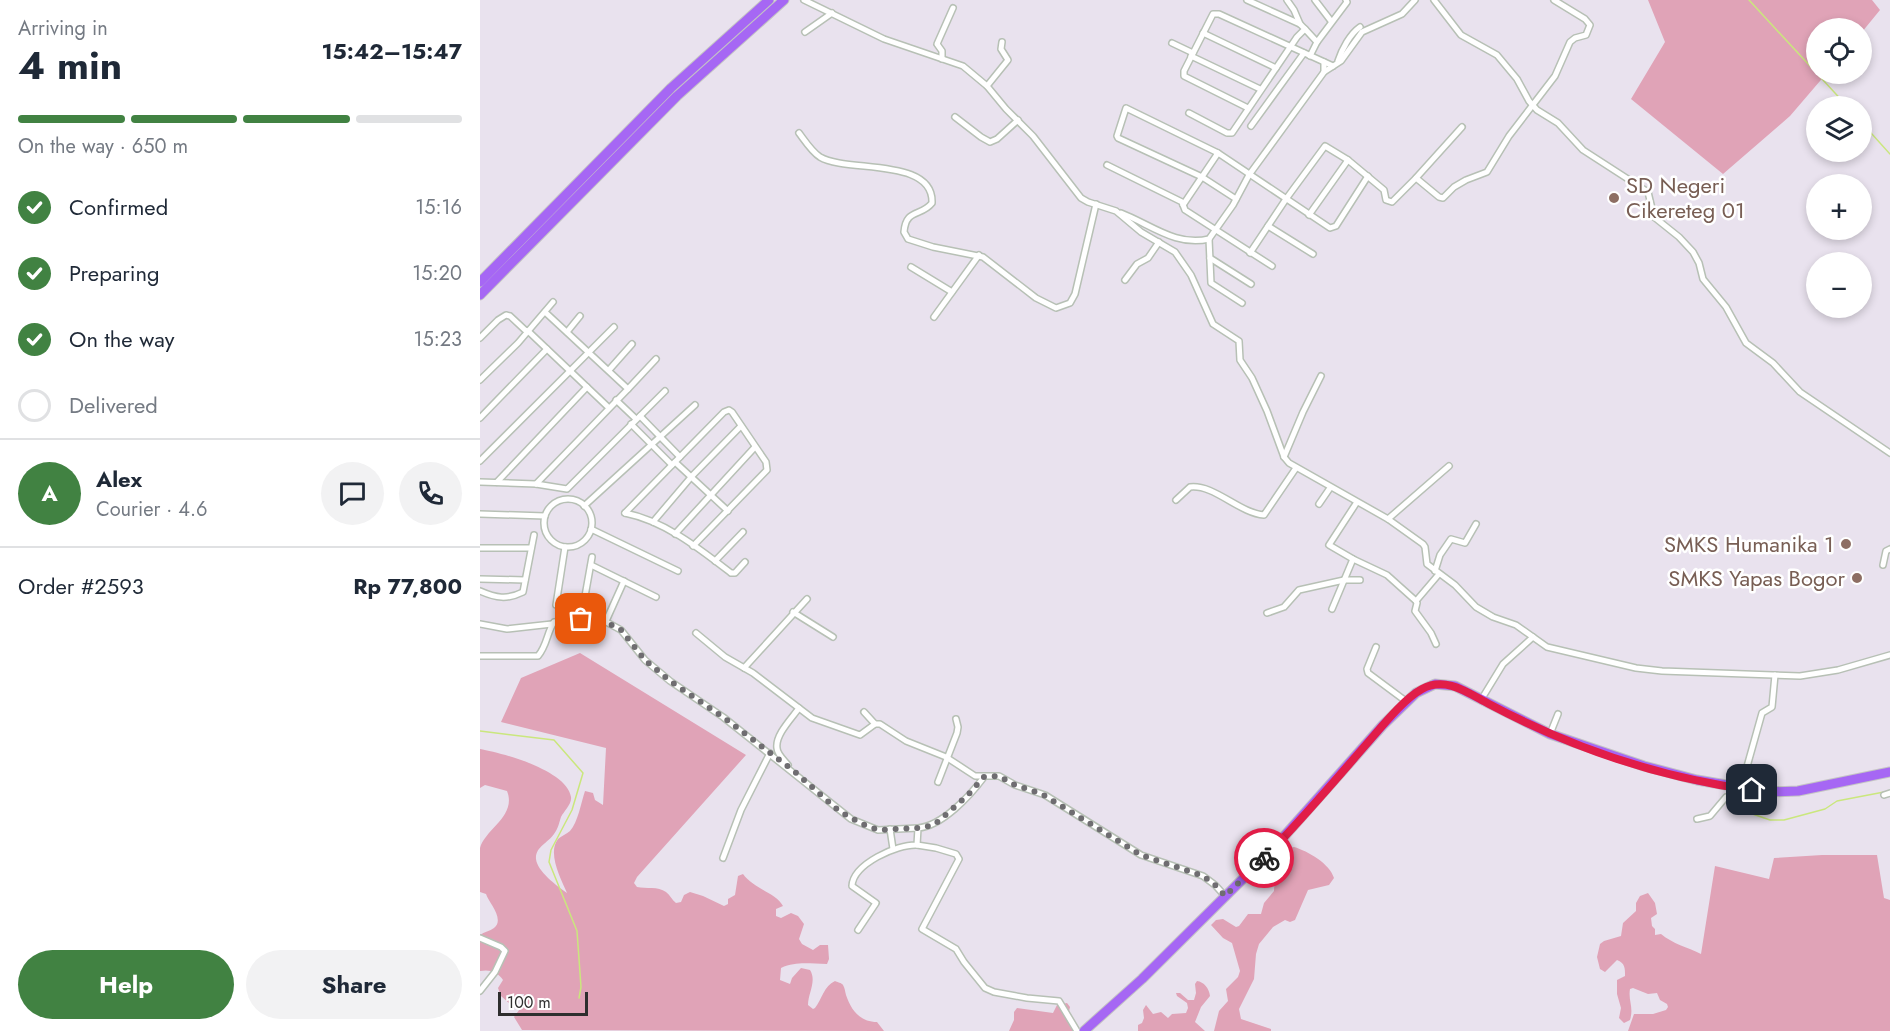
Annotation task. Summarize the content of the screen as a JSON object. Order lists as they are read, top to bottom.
{
  "places": ["SD Negeri Cikereteg 01", "SMKS Humanika 1", "SMKS Yapas Bogor"],
  "scale_bar": "100 m",
  "page": {
    "heading": ["4 min", "Arriving in", "15:42–15:47"],
    "panel": [
      "Alex",
      "Courier · 4.6",
      "Order #2593",
      "Rp 77,800"
    ],
    "map_buttons": ["+", "−"],
    "bar": "On the way · 650 m",
    "list": [
      ["Confirmed", "15:16"],
      ["Preparing", "15:20"],
      ["On the way", "15:23"],
      "Delivered"
    ],
    "round": "A",
    "buttons": ["Help", "Share"],
    "scale": "100 m"
  }
}
